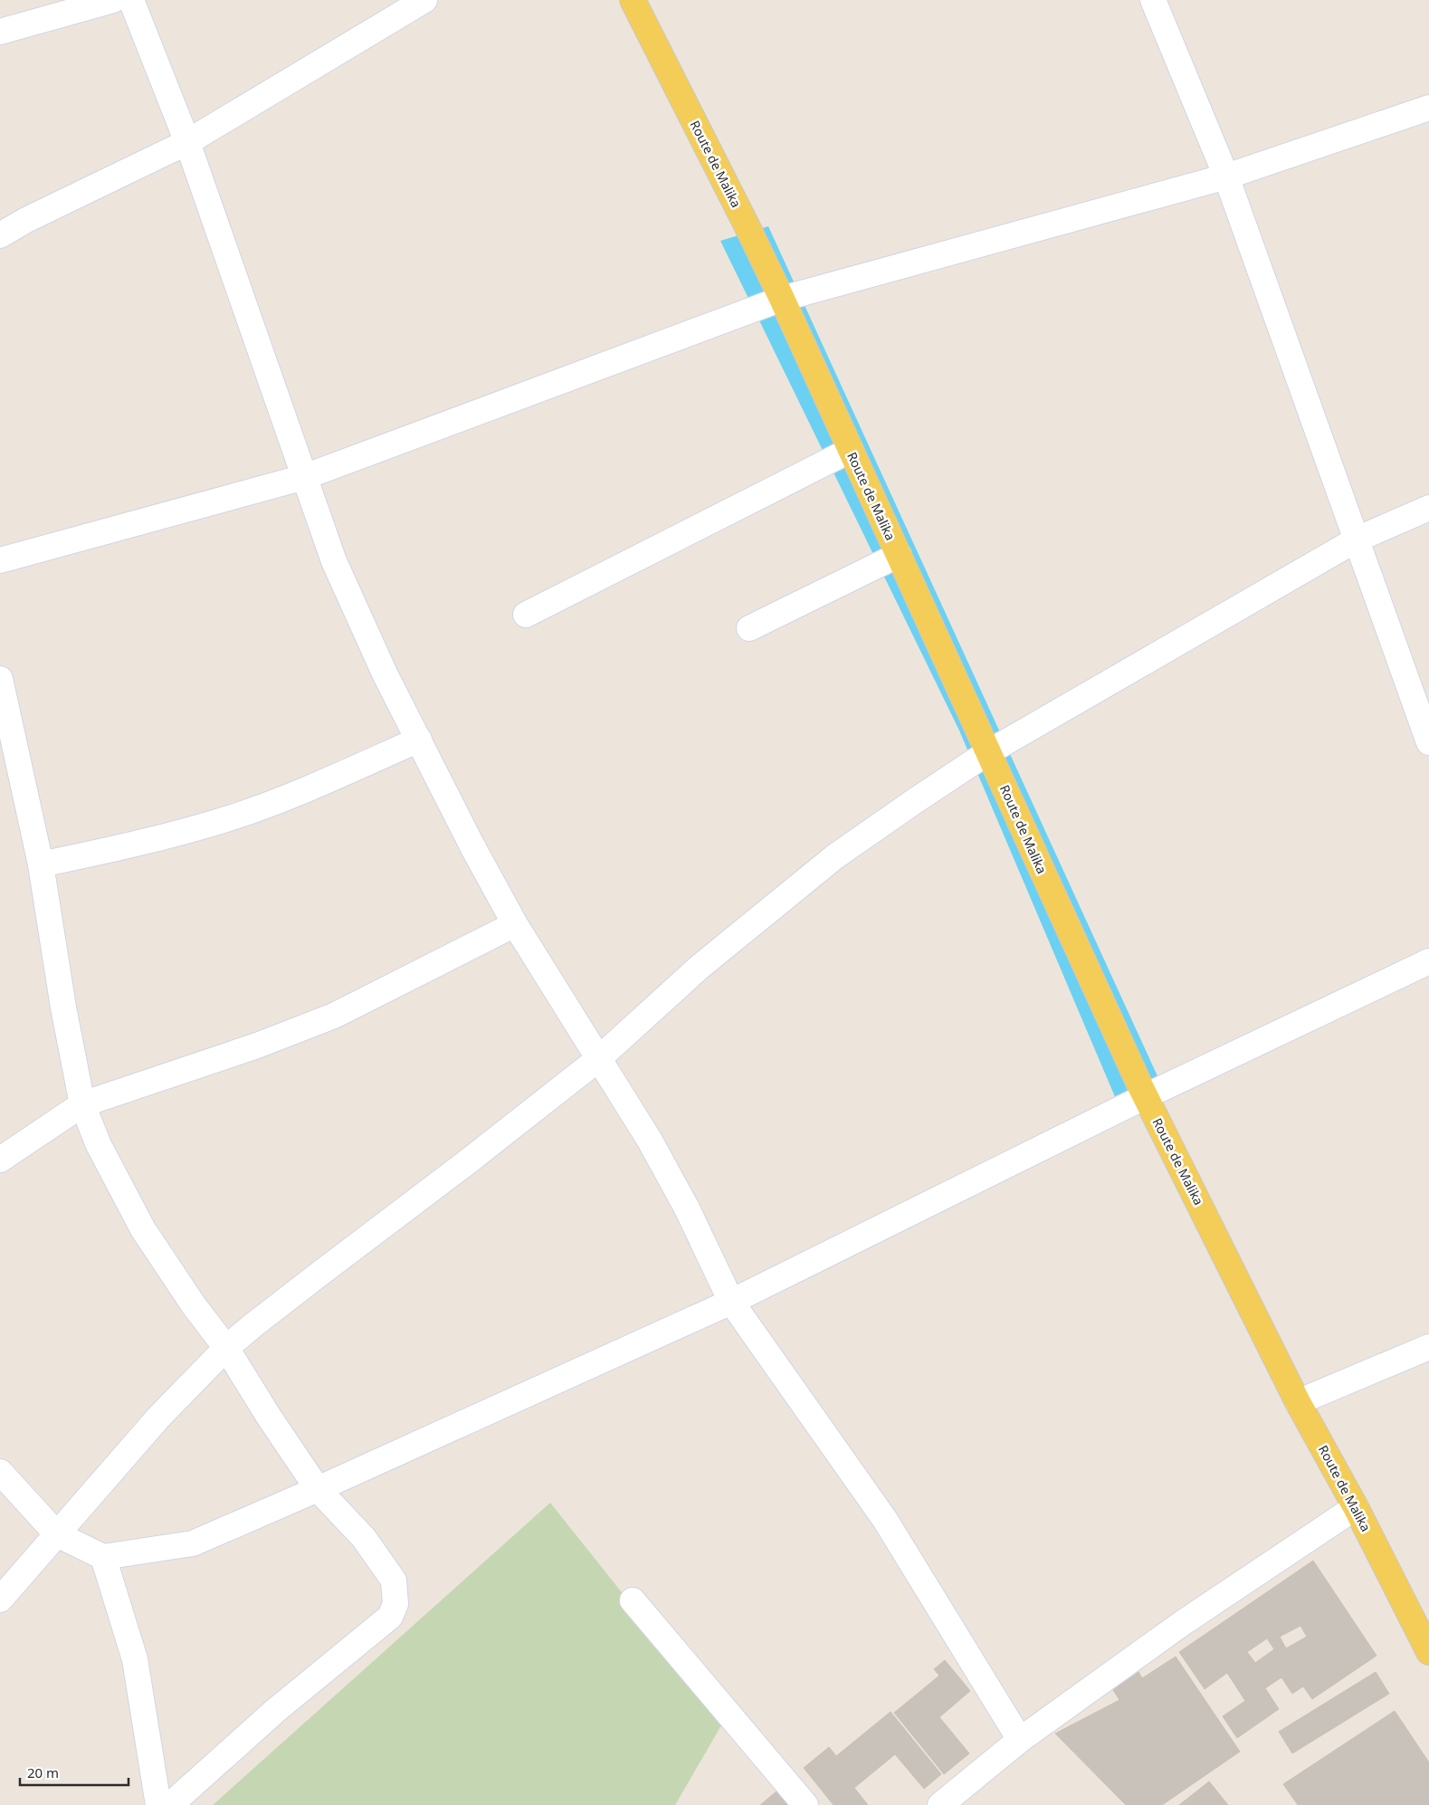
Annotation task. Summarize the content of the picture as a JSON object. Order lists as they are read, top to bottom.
{
  "streets": {
    "main road": ["Route de Malika"]
  },
  "scale_bar": "20 m"
}
